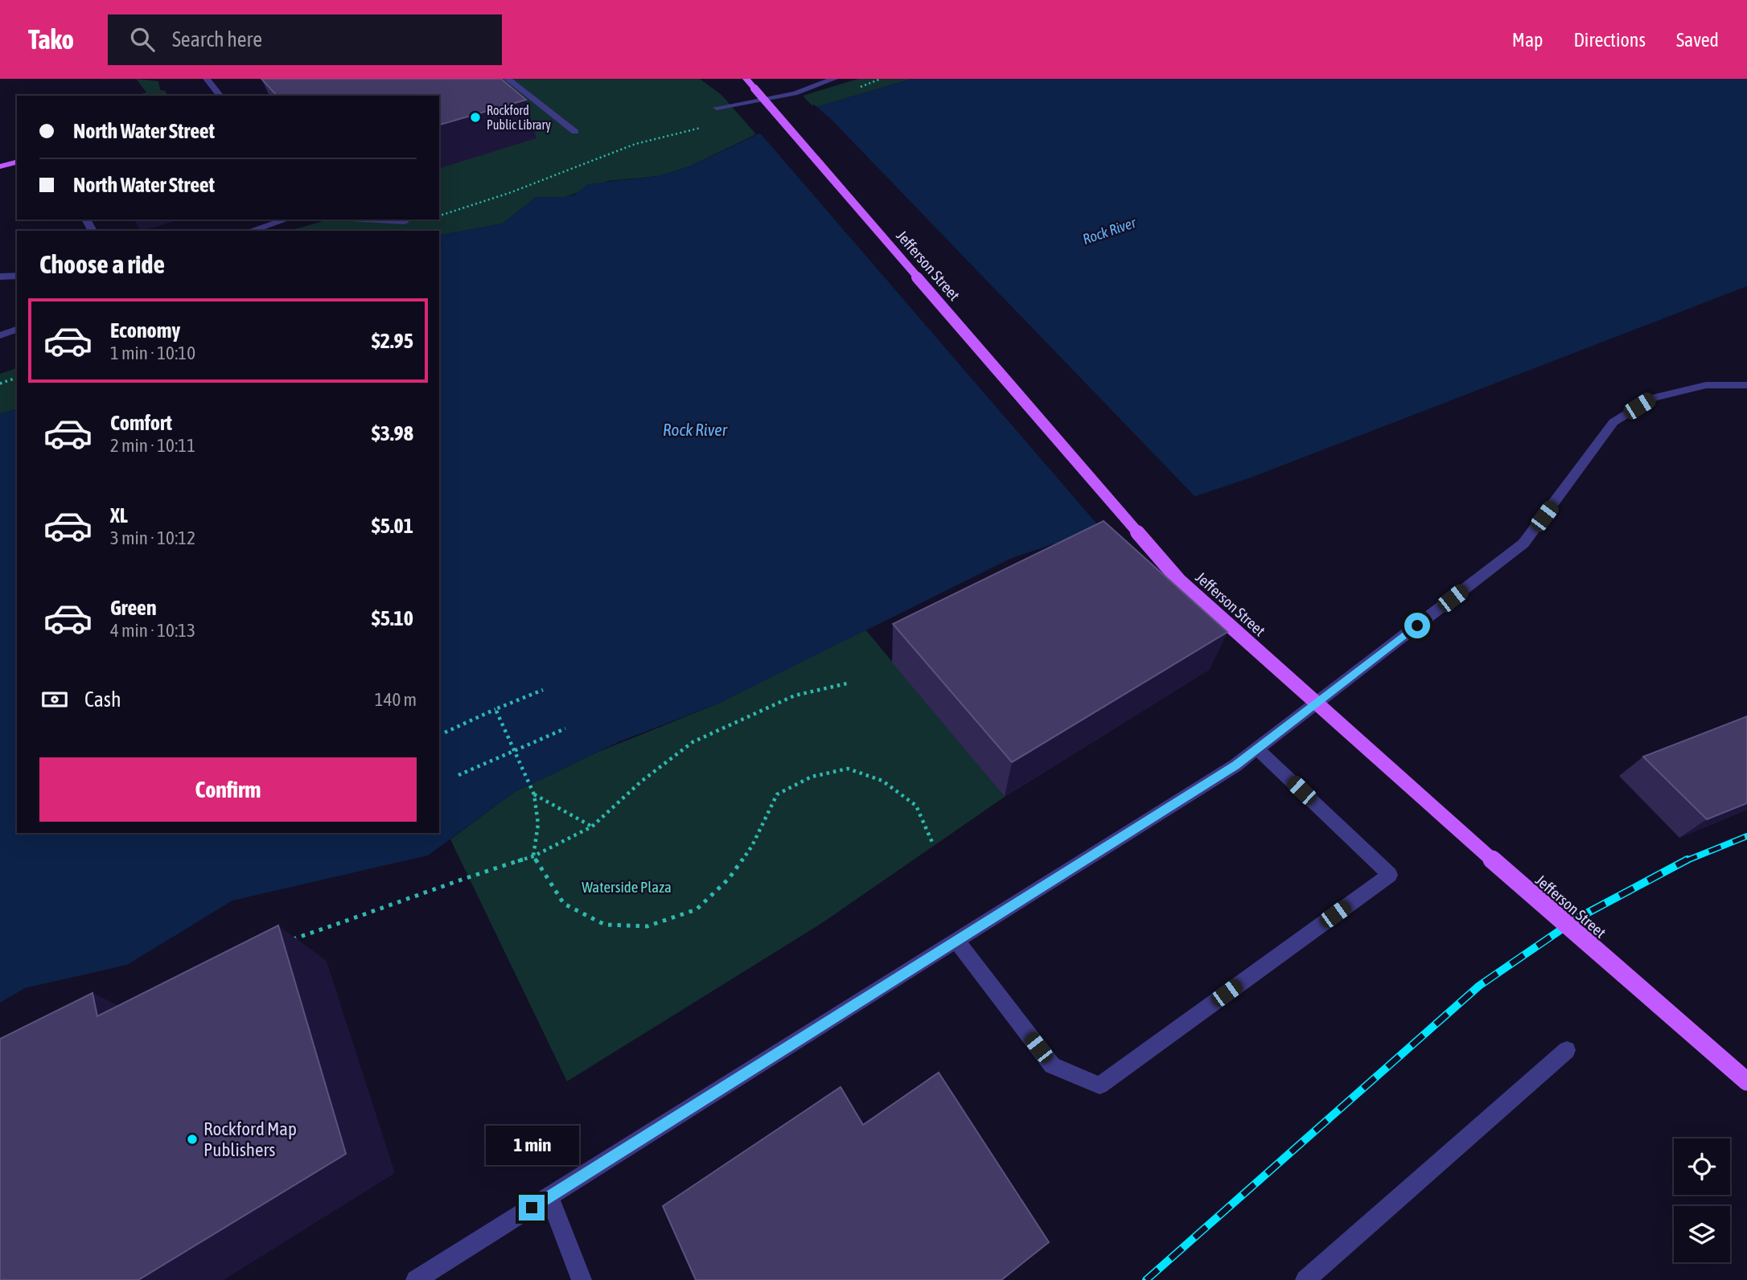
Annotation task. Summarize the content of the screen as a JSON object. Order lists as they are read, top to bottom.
{
  "streets": {
    "main road": ["Jefferson Street"]
  },
  "water": ["Rock River"],
  "parks": ["Waterside Plaza"],
  "places": ["Rockford Public Library", "Rockford Map Publishers"],
  "page": {
    "header": "Tako",
    "search": "Search here",
    "nav": ["Map", "Directions", "Saved"],
    "banner": ["North Water Street", "North Water Street"],
    "heading": "Choose a ride",
    "list": [
      {
        "name": "Economy",
        "note": "1 min · 10:10",
        "value": "$2.95"
      },
      {
        "name": "Comfort",
        "note": "2 min · 10:11",
        "value": "$3.98"
      },
      {
        "name": "XL",
        "note": "3 min · 10:12",
        "value": "$5.01"
      },
      {
        "name": "Green",
        "note": "4 min · 10:13",
        "value": "$5.10"
      }
    ],
    "pay": ["Cash", "140 m"],
    "buttons": "Confirm",
    "bubble": "1 min"
  }
}
